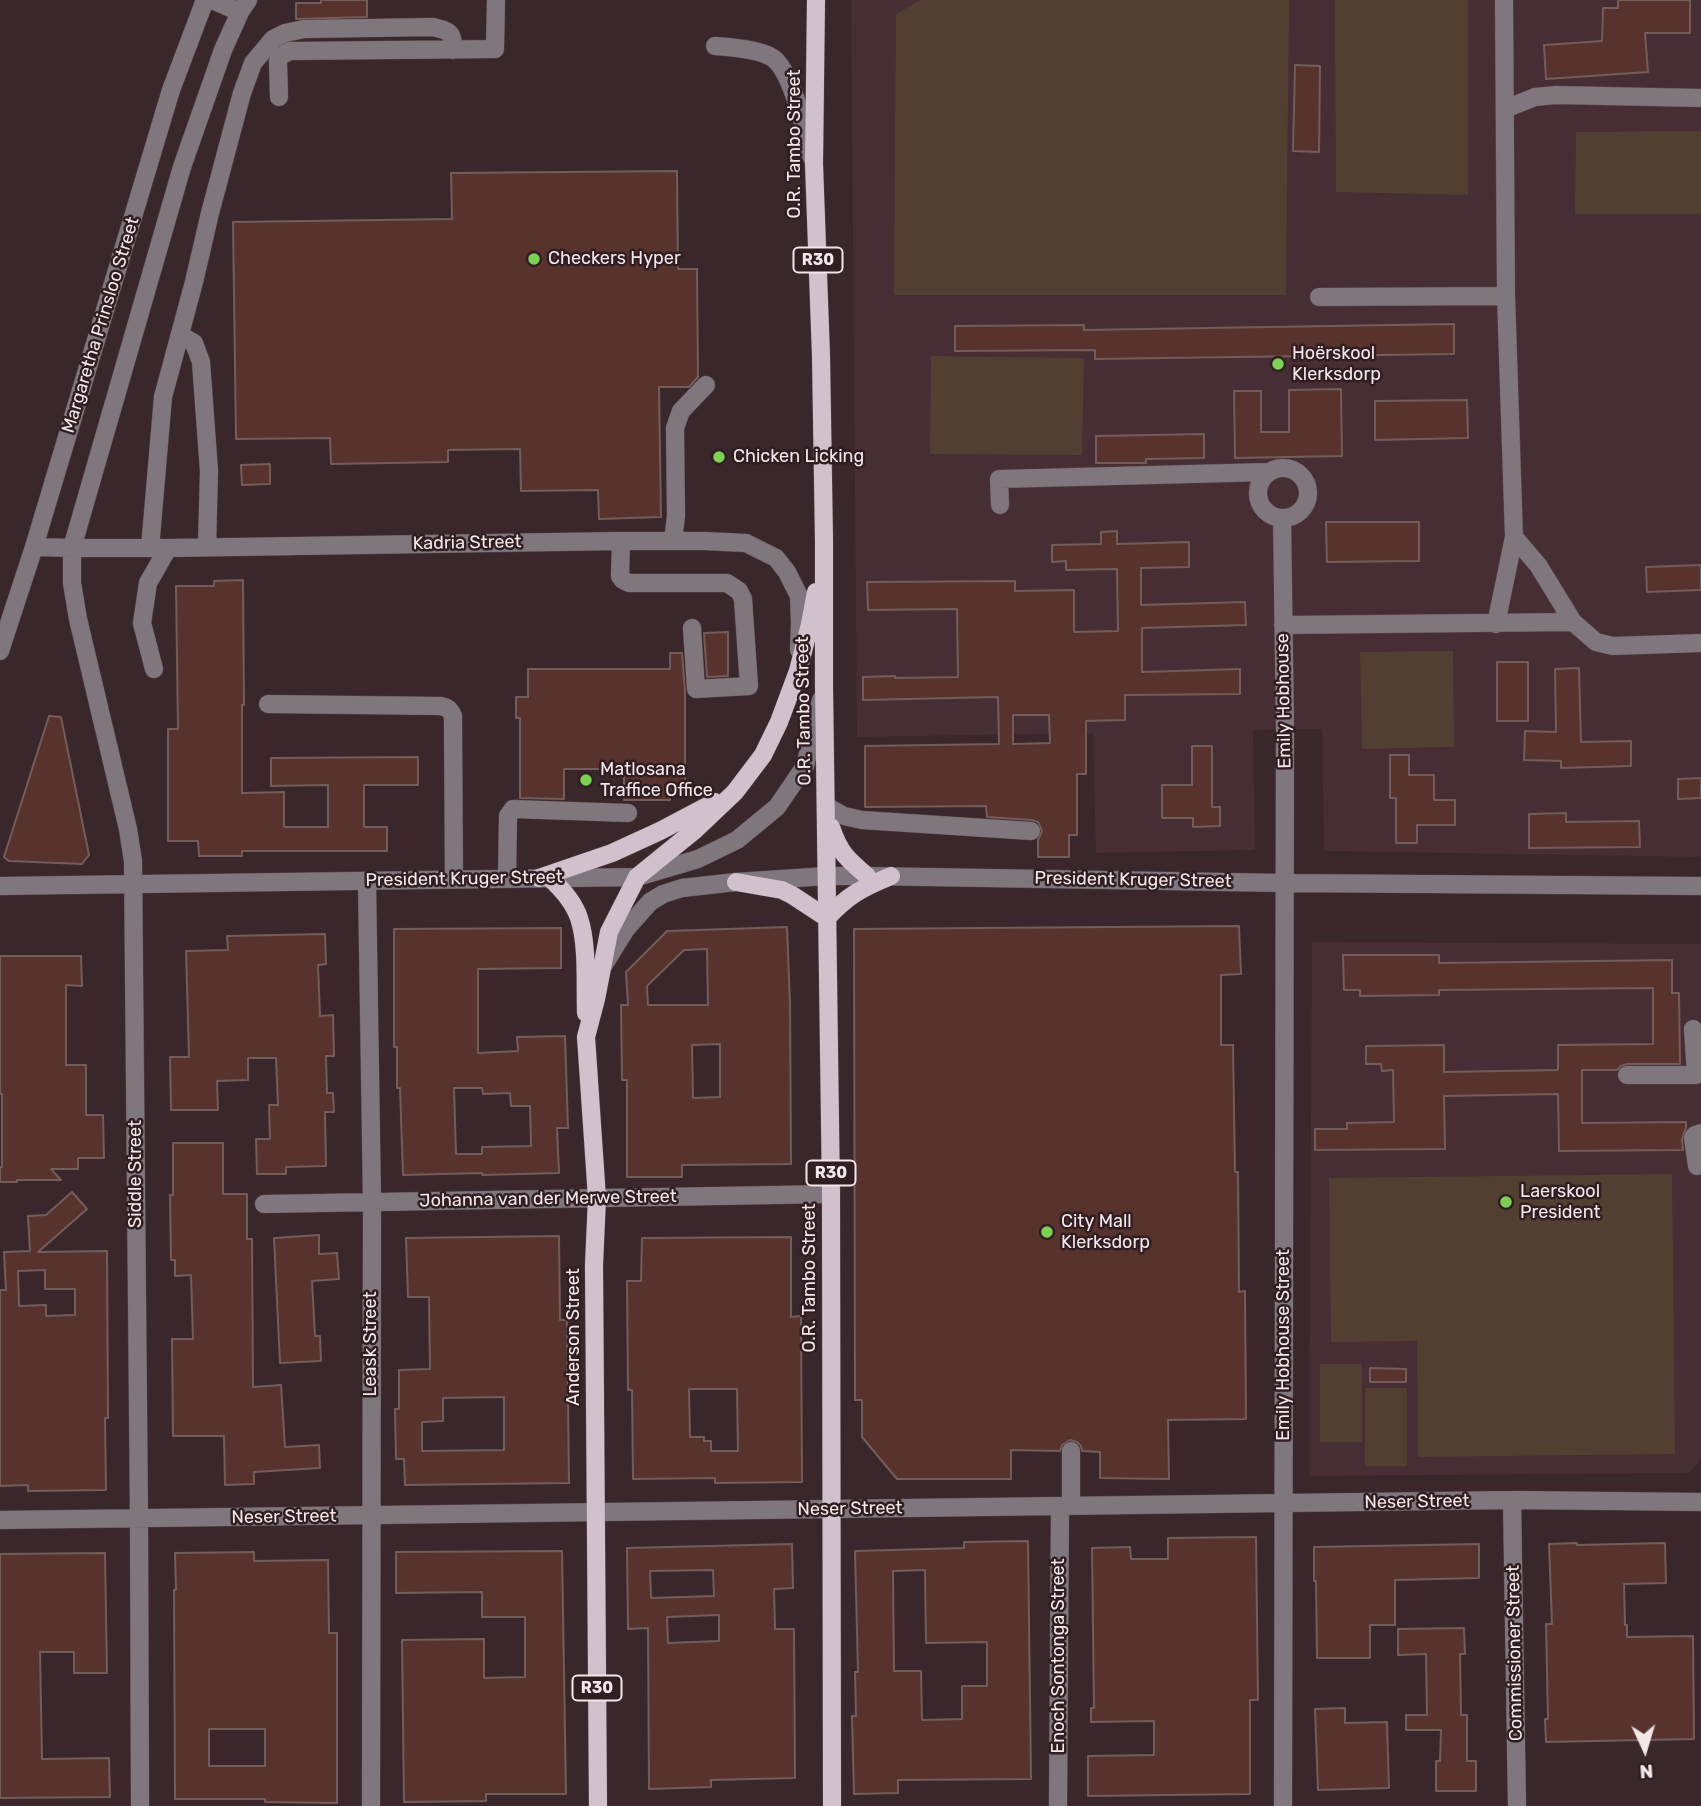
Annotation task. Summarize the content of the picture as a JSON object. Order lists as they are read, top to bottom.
{
  "streets": {
    "main road": ["O.R. Tambo Street", "R30", "Anderson Street"],
    "street": [
      "Margaretha Prinsloo Street",
      "Kadria Street",
      "Emily Hobhouse",
      "President Kruger Street",
      "Siddle Street",
      "Johanna van der Merwe Street",
      "Leask Street",
      "Emily Hobhouse Street",
      "Neser Street",
      "Commissioner Street",
      "Enoch Sontonga Street"
    ]
  },
  "crossings": [
    ["O.R. Tambo Street", "Kadria Street"],
    ["O.R. Tambo Street", "President Kruger Street"],
    ["O.R. Tambo Street", "Johanna van der Merwe Street"],
    ["O.R. Tambo Street", "Anderson Street"],
    ["O.R. Tambo Street", "Neser Street"],
    ["Margaretha Prinsloo Street", "Kadria Street"],
    ["Margaretha Prinsloo Street", "Siddle Street"],
    ["Kadria Street", "Siddle Street"],
    ["Emily Hobhouse", "President Kruger Street"],
    ["Emily Hobhouse", "Emily Hobhouse Street"],
    ["President Kruger Street", "Siddle Street"],
    ["President Kruger Street", "Anderson Street"],
    ["President Kruger Street", "Leask Street"],
    ["President Kruger Street", "Emily Hobhouse Street"],
    ["Siddle Street", "Neser Street"],
    ["Johanna van der Merwe Street", "Anderson Street"],
    ["Johanna van der Merwe Street", "Leask Street"],
    ["Anderson Street", "Neser Street"],
    ["Leask Street", "Neser Street"],
    ["Emily Hobhouse Street", "Neser Street"],
    ["Neser Street", "Commissioner Street"],
    ["Neser Street", "Enoch Sontonga Street"]
  ],
  "places": [
    "Checkers Hyper",
    "Hoërskool Klerksdorp",
    "Chicken Licking",
    "Matlosana Traffice Office",
    "Laerskool President",
    "City Mall Klerksdorp"
  ],
  "north": "bottom"
}
